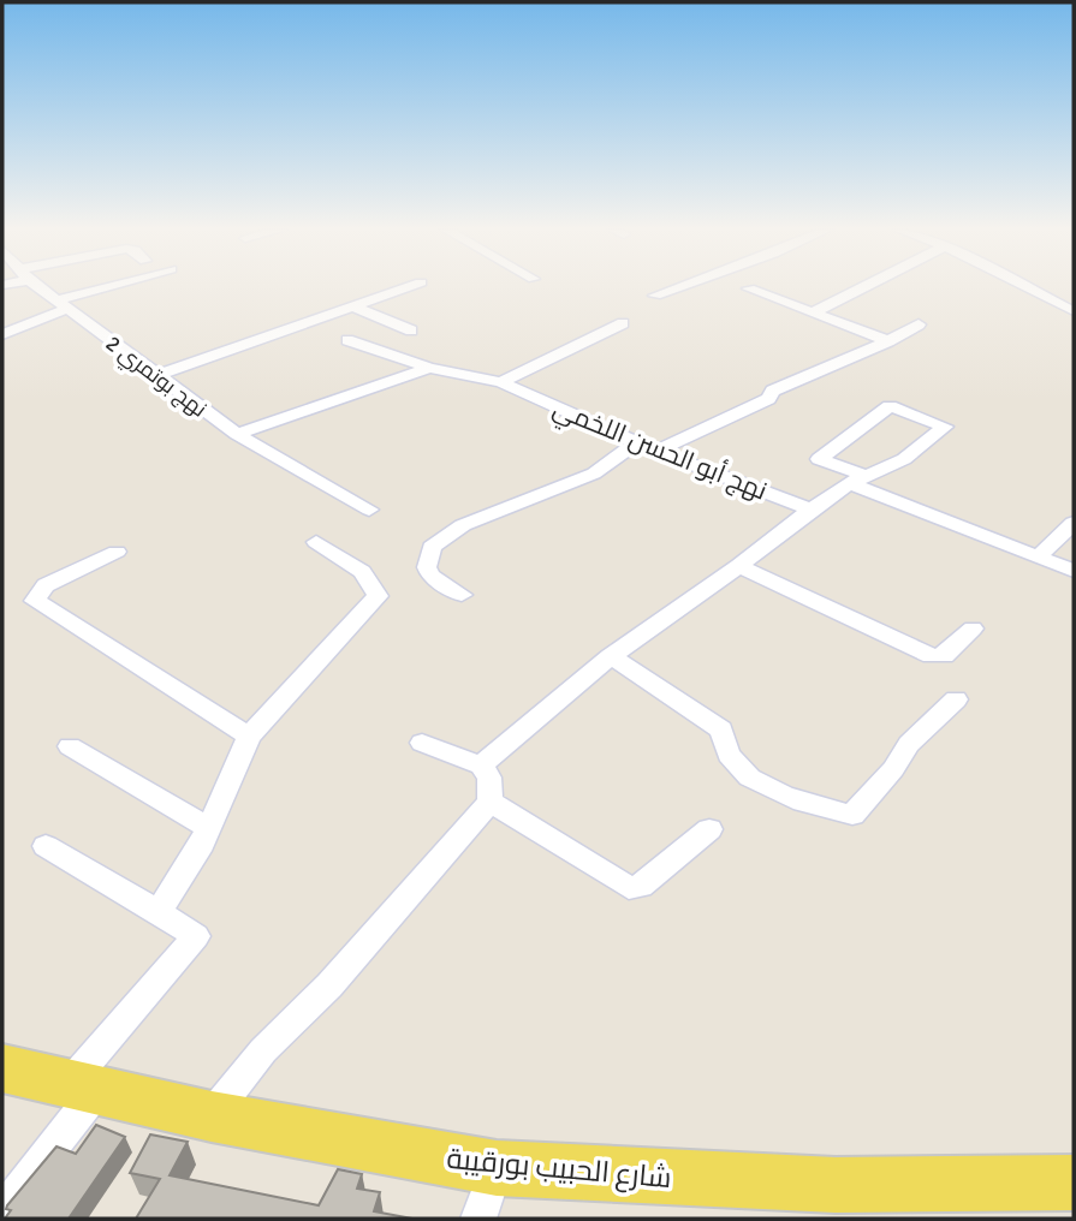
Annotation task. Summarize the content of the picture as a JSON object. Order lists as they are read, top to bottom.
{
  "streets": {
    "main road": ["شارع الحبيب بورقيبة"],
    "street": ["نهج بوتمري 2", "نهج أبو الحسن اللخمي"]
  }
}
